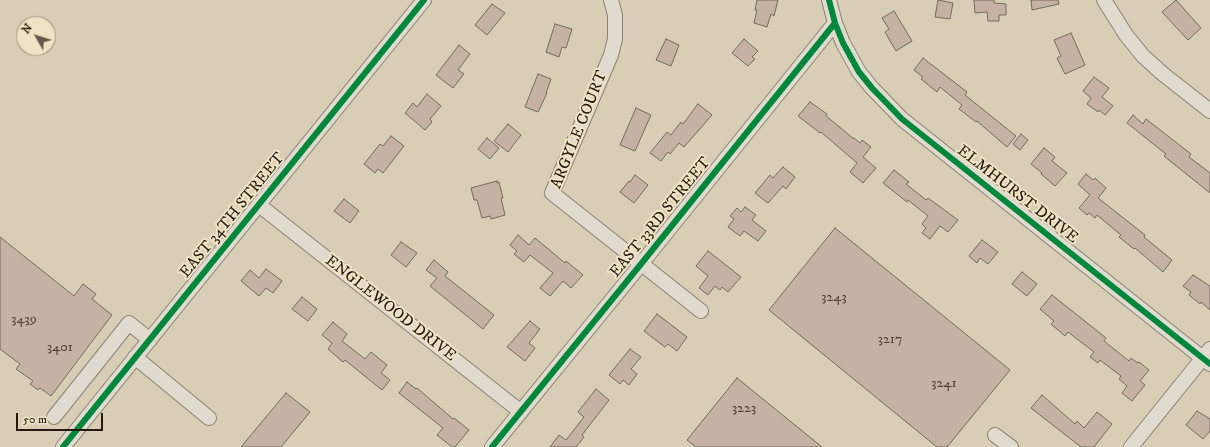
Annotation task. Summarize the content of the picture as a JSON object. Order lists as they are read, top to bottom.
{
  "streets": {
    "street": [
      "ARGYLE COURT",
      "ELMHURST DRIVE",
      "EAST 34TH STREET",
      "EAST 33RD STREET",
      "ENGLEWOOD DRIVE"
    ]
  },
  "crossings": [
    ["ARGYLE COURT", "EAST 33RD STREET"],
    ["ELMHURST DRIVE", "EAST 33RD STREET"],
    ["EAST 34TH STREET", "ENGLEWOOD DRIVE"],
    ["EAST 33RD STREET", "ENGLEWOOD DRIVE"]
  ],
  "house_numbers": [
    "3243",
    "3439",
    "3217",
    "3401",
    "3241",
    "3223"
  ],
  "scale_bar": "50 m",
  "north": "top left"
}
